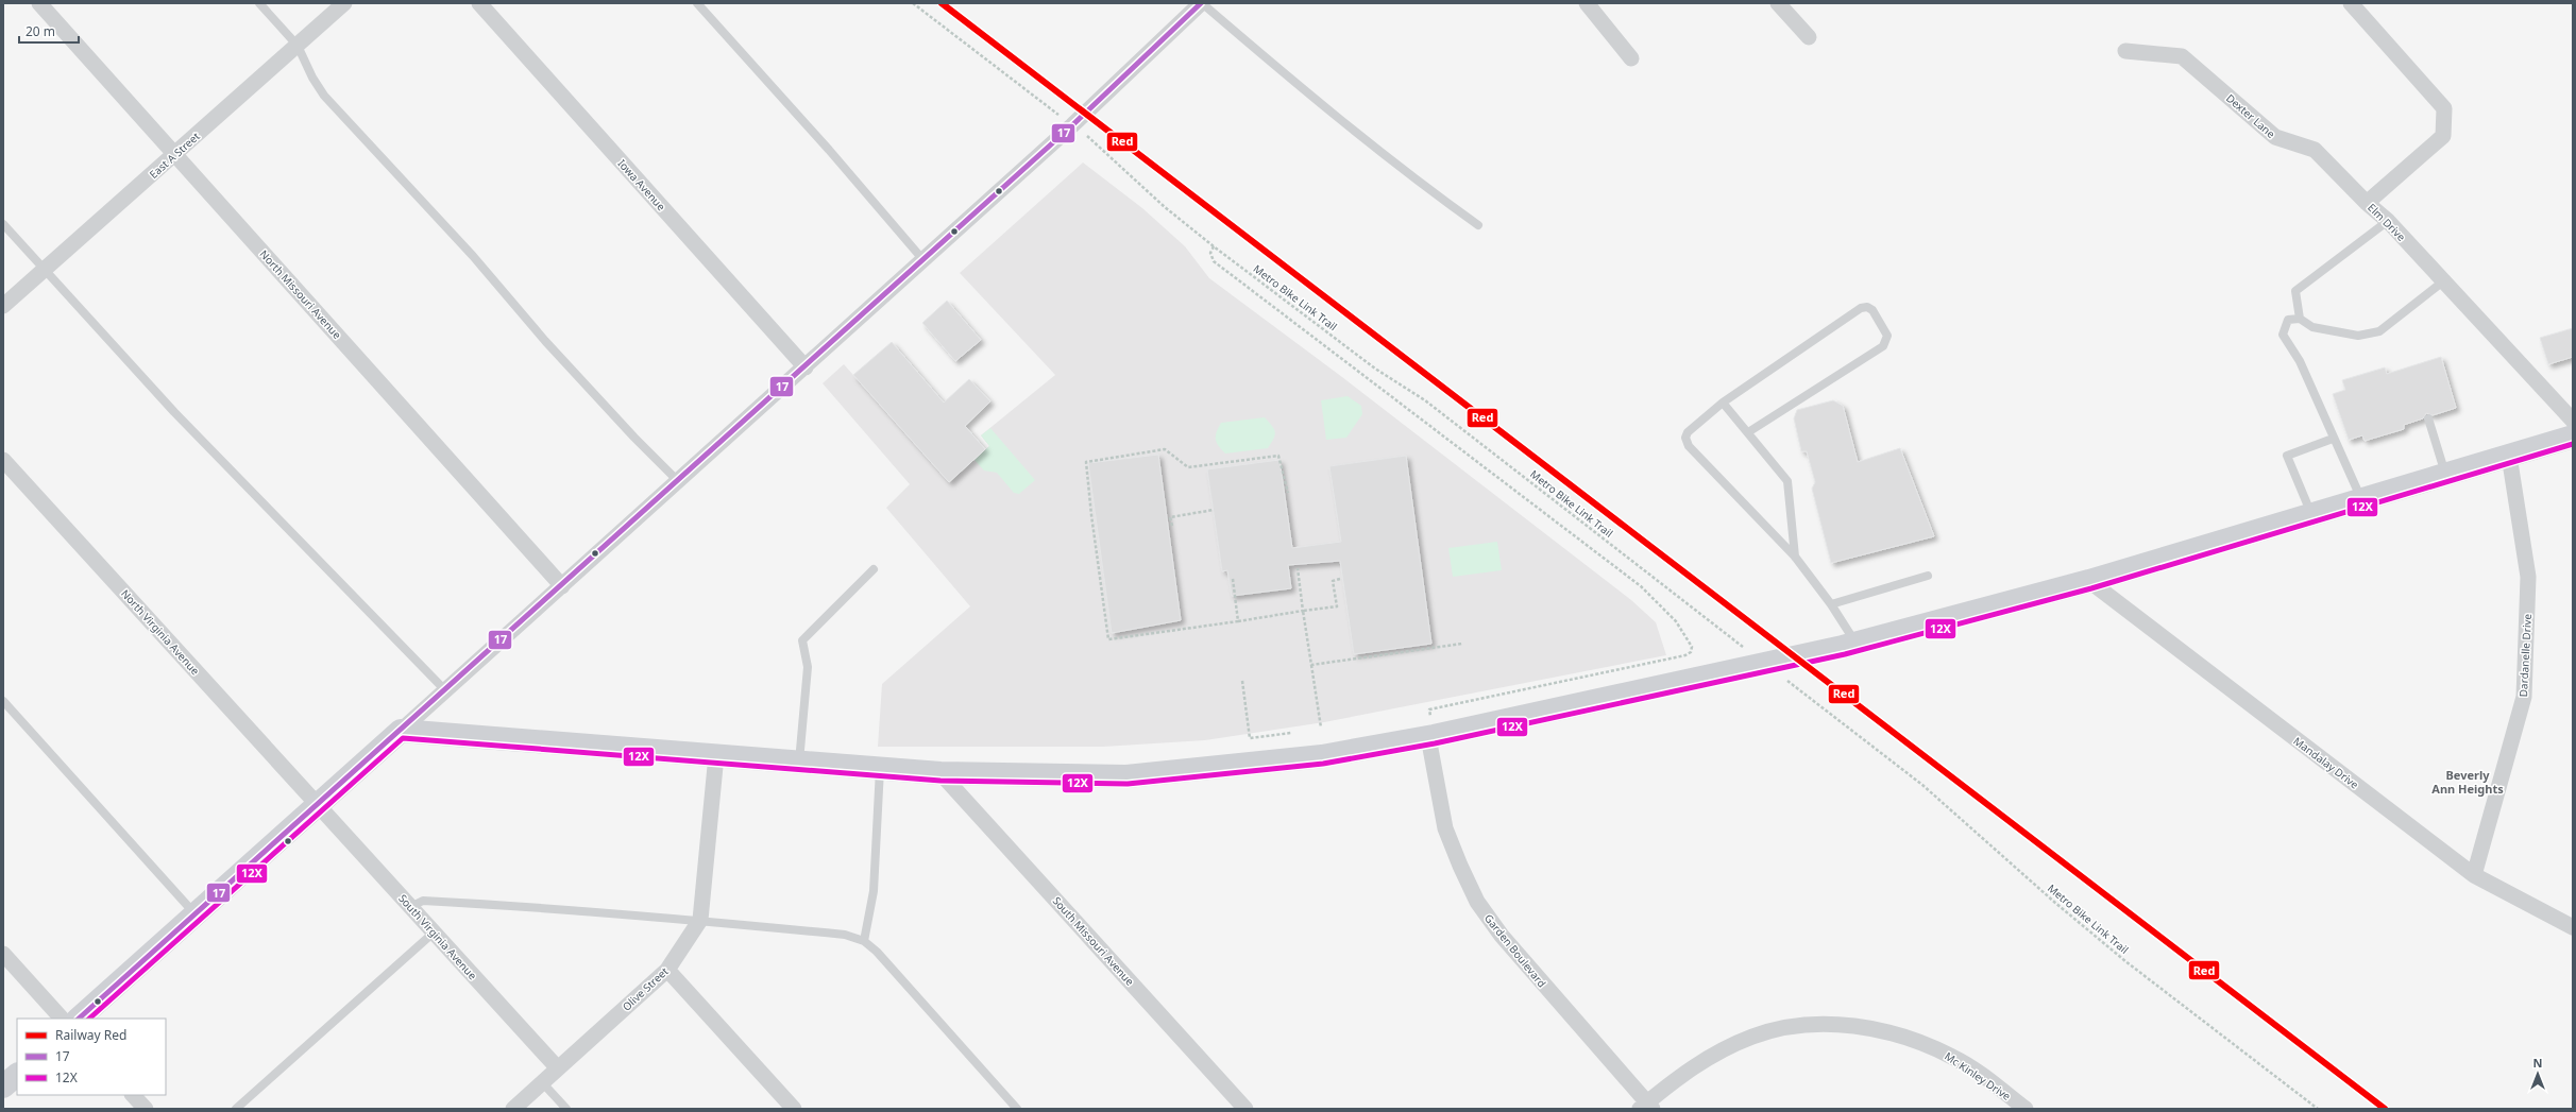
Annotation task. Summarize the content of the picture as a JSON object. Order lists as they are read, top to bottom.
{
  "streets": {
    "street": [
      "Dexter Lane",
      "East A Street",
      "Iowa Avenue",
      "Elm Drive",
      "North Missouri Avenue",
      "North Virginia Avenue",
      "Dardanelle Drive",
      "Mandalay Drive",
      "South Virginia Avenue",
      "South Missouri Avenue",
      "Garden Boulevard",
      "Olive Street",
      "Mc Kinley Drive"
    ],
    "path": ["Metro Bike Link Trail"]
  },
  "crossings": [
    ["Dexter Lane", "Elm Drive"],
    ["East A Street", "North Missouri Avenue"],
    ["North Virginia Avenue", "South Virginia Avenue"],
    ["Dardanelle Drive", "Mandalay Drive"],
    ["South Virginia Avenue", "Olive Street"],
    ["Garden Boulevard", "Mc Kinley Drive"]
  ],
  "districts": ["Beverly Ann Heights"],
  "lines": ["rail line Red", "transit line 17", "transit line 12X"],
  "legend": ["Railway Red", "17", "12X"],
  "scale_bar": "20 m",
  "north": "top"
}
